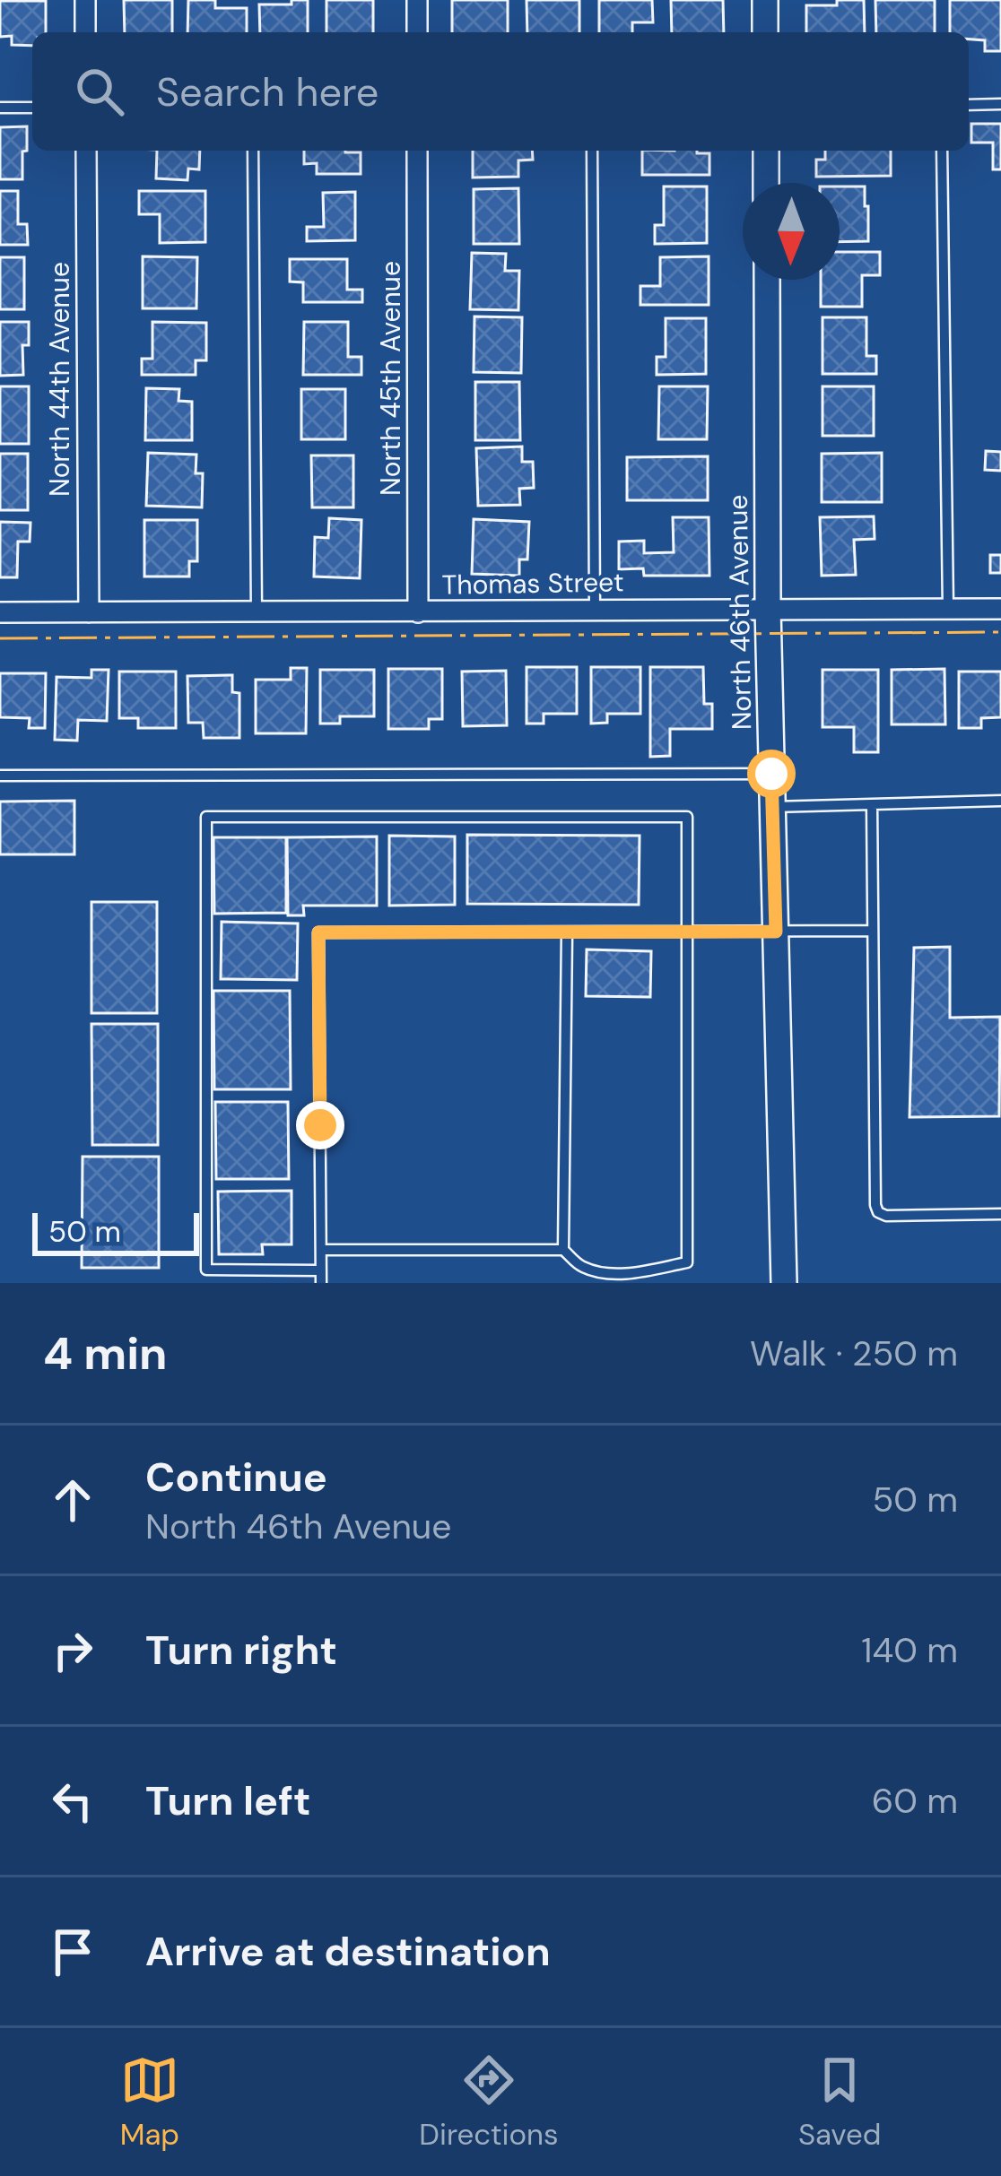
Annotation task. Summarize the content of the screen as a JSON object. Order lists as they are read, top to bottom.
{
  "streets": {
    "street": [
      "North 45th Avenue",
      "North 44th Avenue",
      "Thomas Street",
      "North 46th Avenue"
    ]
  },
  "crossings": [
    ["North 45th Avenue", "Thomas Street"],
    ["North 44th Avenue", "Thomas Street"],
    ["Thomas Street", "North 46th Avenue"]
  ],
  "scale_bar": "50 m",
  "north": "bottom",
  "page": {
    "search": "Search here",
    "scale": "50 m",
    "heading": ["4 min", "Walk · 250 m"],
    "list": [
      ["Continue", "North 46th Avenue", "50 m"],
      ["Turn right", "140 m"],
      ["Turn left", "60 m"],
      "Arrive at destination"
    ],
    "nav": ["Map", "Directions", "Saved"]
  }
}
